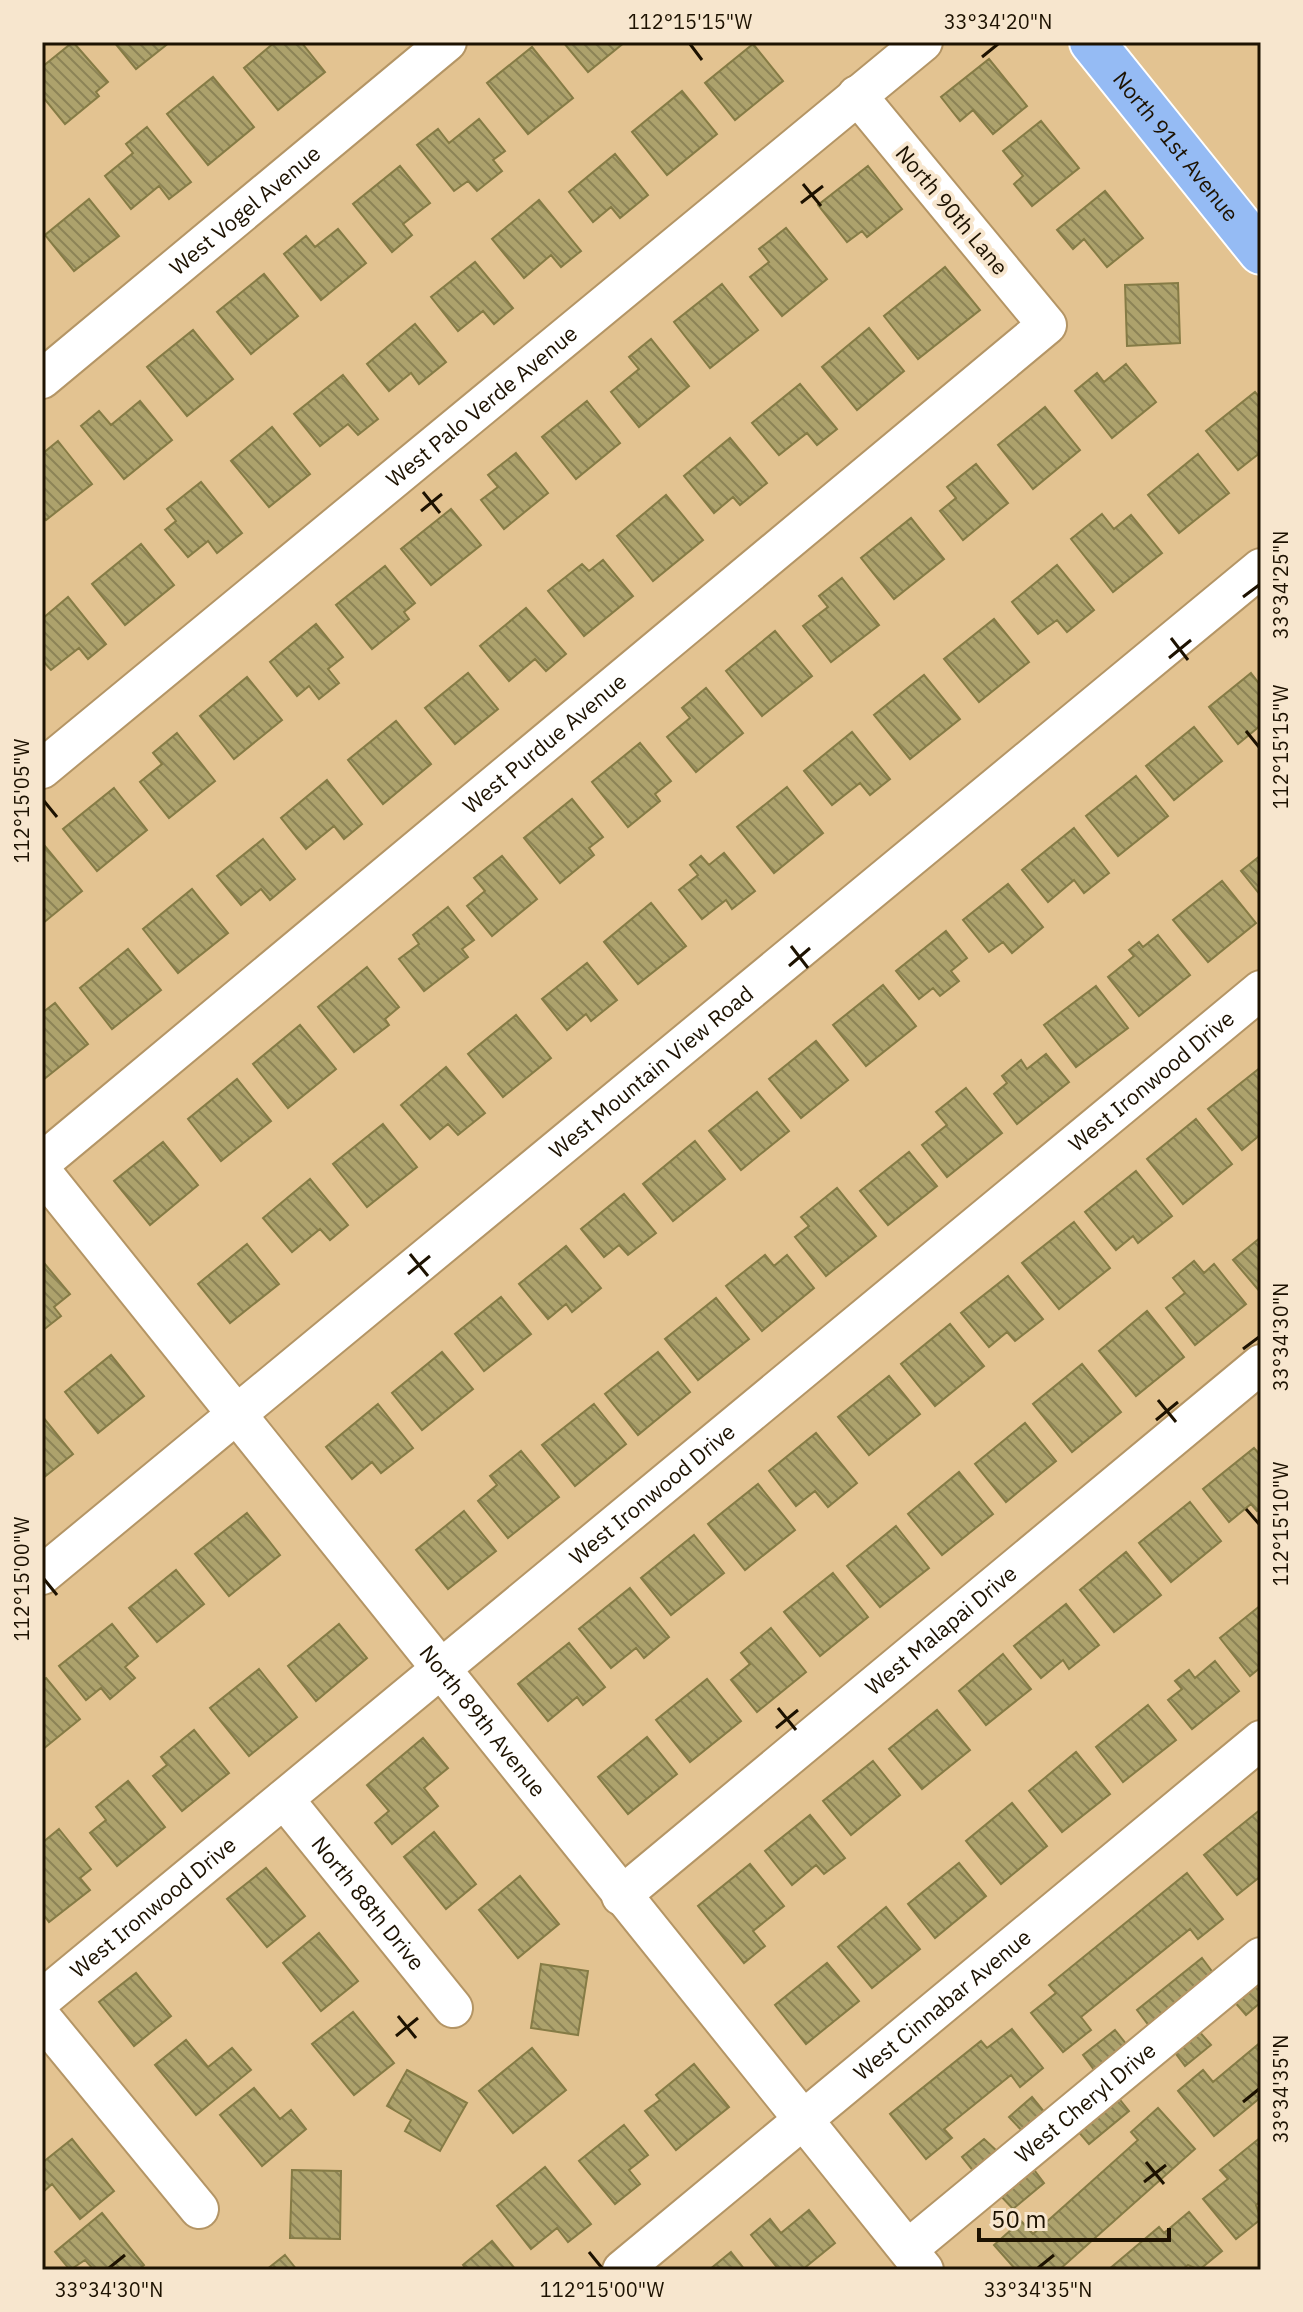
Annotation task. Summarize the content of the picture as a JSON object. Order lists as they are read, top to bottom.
{
  "streets": {
    "main road": ["North 91st Avenue"],
    "street": [
      "North 90th Lane",
      "West Vogel Avenue",
      "West Palo Verde Avenue",
      "West Purdue Avenue",
      "West Mountain View Road",
      "West Ironwood Drive",
      "West Malapai Drive",
      "North 89th Avenue",
      "North 88th Drive",
      "West Cinnabar Avenue",
      "West Cheryl Drive"
    ]
  },
  "crossings": [
    ["North 90th Lane", "West Palo Verde Avenue"],
    ["North 90th Lane", "West Purdue Avenue"],
    ["West Mountain View Road", "North 89th Avenue"],
    ["West Ironwood Drive", "North 89th Avenue"],
    ["West Ironwood Drive", "North 88th Drive"],
    ["West Malapai Drive", "North 89th Avenue"],
    ["North 89th Avenue", "West Cinnabar Avenue"],
    ["North 89th Avenue", "West Cheryl Drive"]
  ],
  "scale_bar": "50 m",
  "coordinates": [
    "112°15'15\"W",
    "33°34'20\"N",
    "33°34'25\"N",
    "112°15'05\"W",
    "33°34'30\"N",
    "112°15'10\"W",
    "112°15'00\"W",
    "33°34'35\"N"
  ]
}
